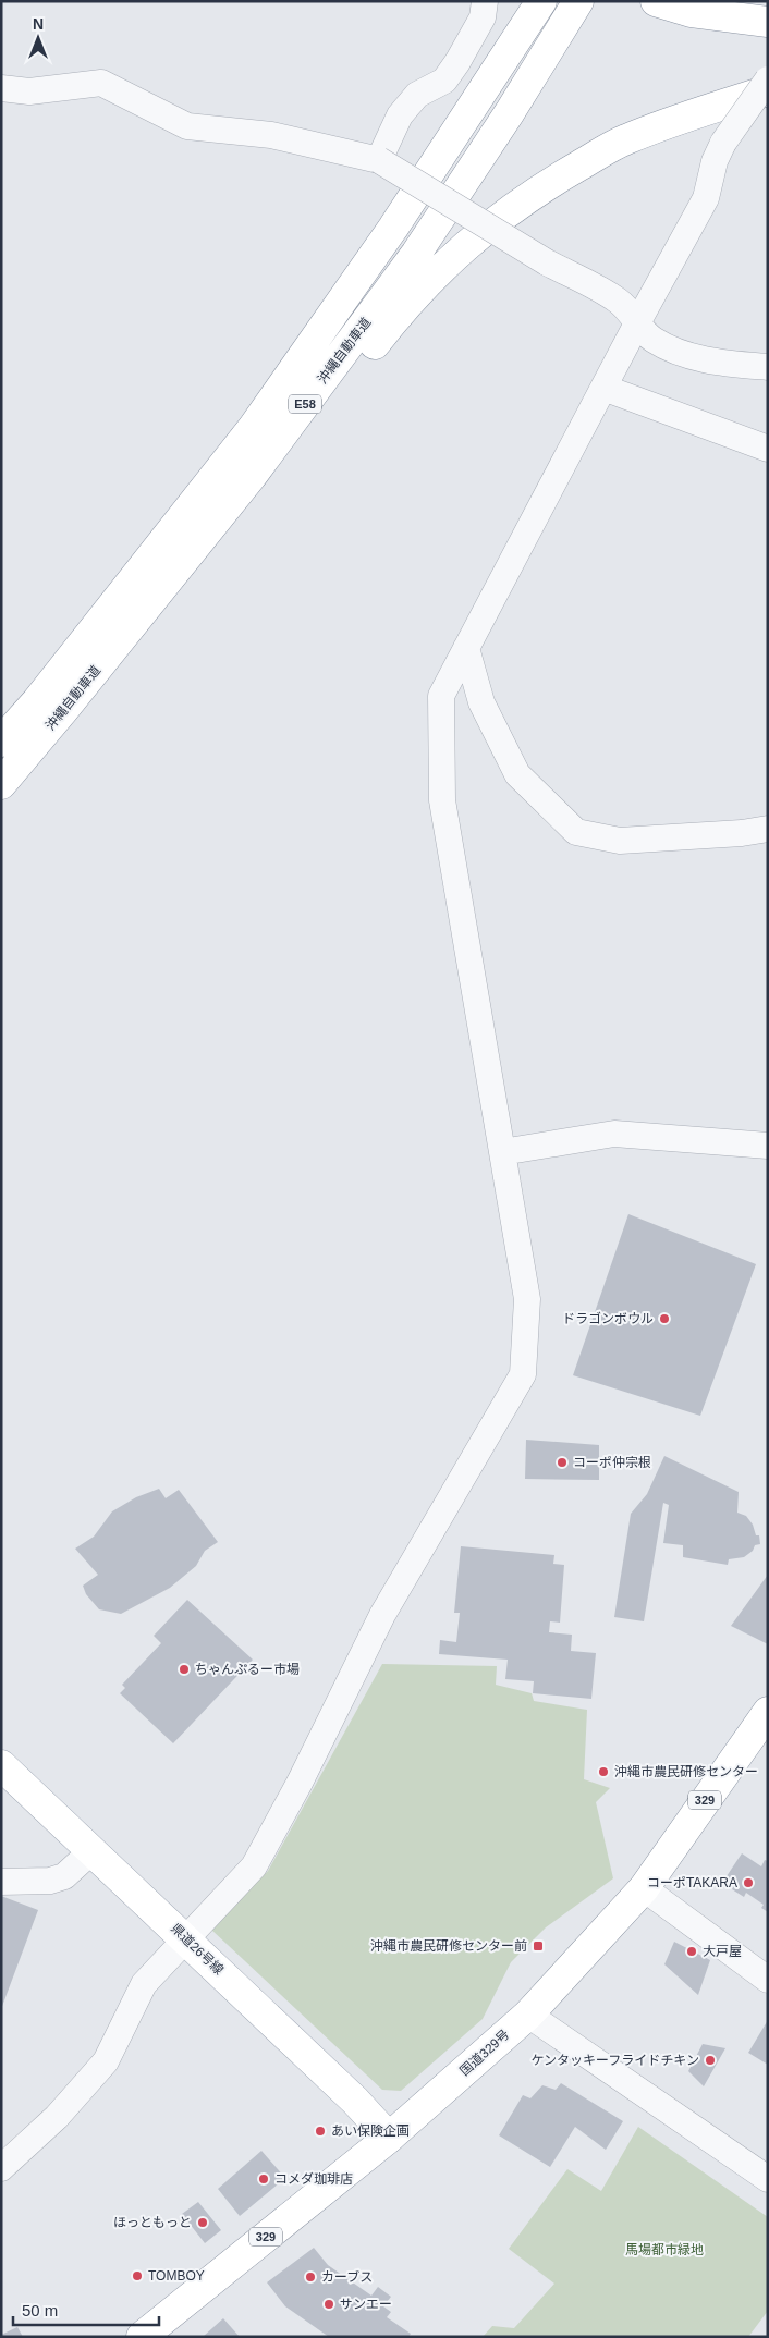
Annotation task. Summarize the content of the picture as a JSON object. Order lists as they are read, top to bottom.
{
  "streets": {
    "main road": [
      "沖縄自動車道",
      "E58",
      "329",
      "県道26号線",
      "国道329号"
    ]
  },
  "crossings": [
    ["県道26号線", "国道329号"]
  ],
  "parks": ["馬場都市緑地"],
  "places": {
    "other": [
      "ドラゴンボウル",
      "コーポ仲宗根",
      "ちゃんぷるー市場",
      "沖縄市農民研修センター",
      "コーポTAKARA",
      "大戸屋",
      "ケンタッキーフライドチキン",
      "あい保険企画",
      "コメダ珈琲店",
      "ほっともっと",
      "TOMBOY",
      "カーブス",
      "サンエー"
    ],
    "transit": ["沖縄市農民研修センター前"]
  },
  "scale_bar": "50 m",
  "north": "top"
}
